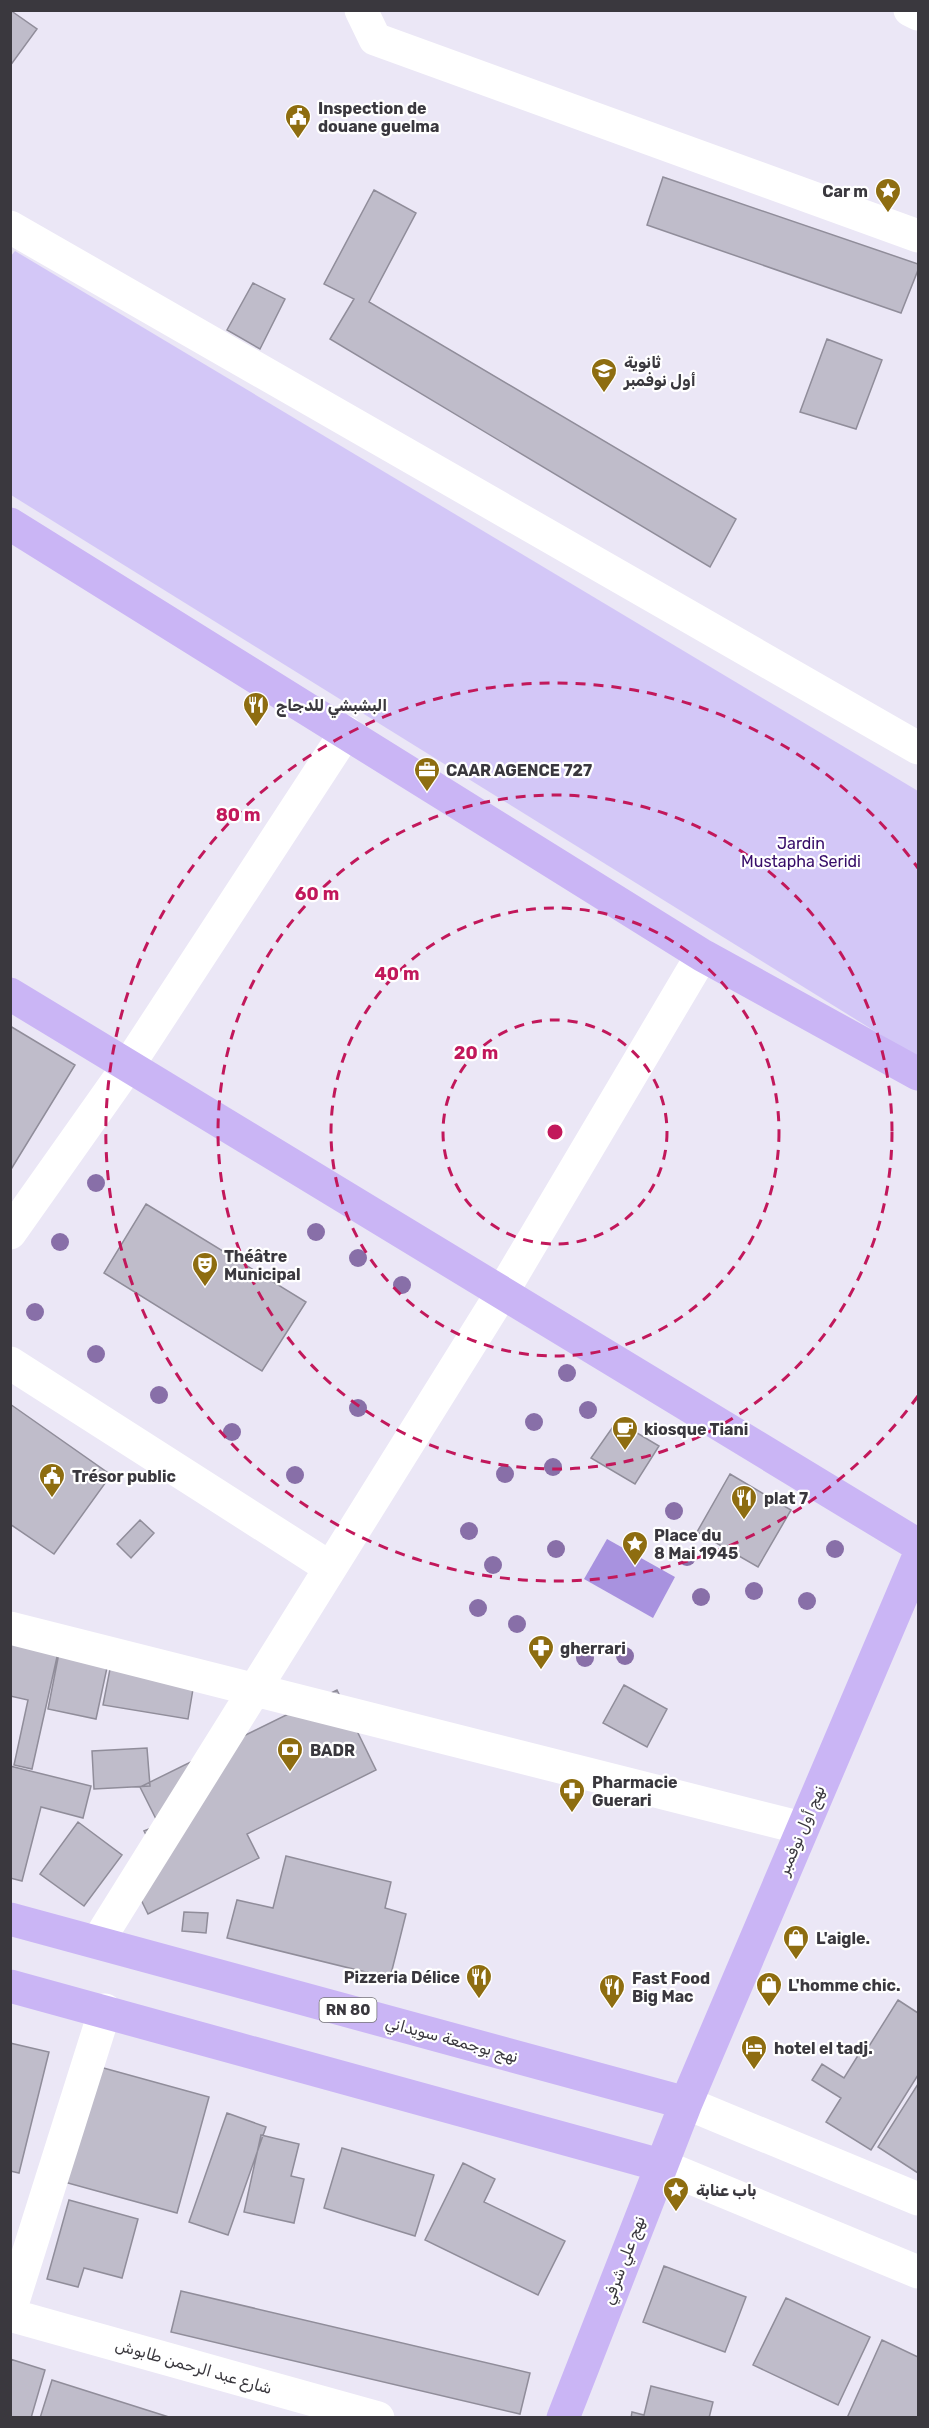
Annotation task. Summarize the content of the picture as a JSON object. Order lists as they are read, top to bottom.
{
  "streets": {
    "main road": [
      "نهج أول نوفمبر",
      "RN 80",
      "نهج بوجمعة سويداني",
      "نهج علي شرفي"
    ],
    "street": ["شارع عبد الرحمن طابوش"]
  },
  "crossings": [
    ["نهج أول نوفمبر", "نهج بوجمعة سويداني"],
    ["نهج أول نوفمبر", "نهج علي شرفي"],
    ["نهج بوجمعة سويداني", "نهج علي شرفي"]
  ],
  "parks": ["Jardin Mustapha Seridi"],
  "places": {
    "public building": ["Inspection de douane guelma", "Trésor public"],
    "place": ["Car m", "Place du 8 Mai 1945", "باب عنابة"],
    "school or university": ["ثانوية أول نوفمبر"],
    "restaurant": [
      "البشبشي للدجاج",
      "plat 7",
      "Pizzeria Délice",
      "Fast Food Big Mac"
    ],
    "office": ["CAAR AGENCE 727"],
    "theatre": ["Théâtre Municipal"],
    "cafe": ["kiosque Tiani"],
    "pharmacy": ["gherrari", "Pharmacie Guerari"],
    "bank": ["BADR"],
    "shop": ["L'aigle.", "L'homme chic."],
    "hotel": ["hotel el tadj."]
  },
  "rings": [
    "80 m",
    "60 m",
    "40 m",
    "20 m"
  ]
}
